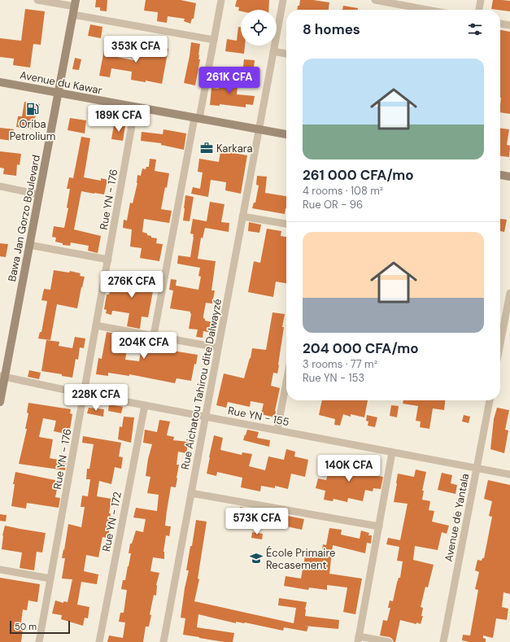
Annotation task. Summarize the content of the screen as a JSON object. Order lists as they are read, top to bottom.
{
  "streets": {
    "main road": ["Avenue du Kawar", "Bawa Jan Gorzo Boulevard"],
    "street": [
      "Rue YN - 176",
      "Rue Aichatou Tahirou dite Dalwayzé",
      "Rue YN - 155",
      "Avenue de Yantala",
      "Rue YN - 172"
    ]
  },
  "crossings": [
    ["Avenue du Kawar", "Rue YN - 176"],
    ["Avenue du Kawar", "Bawa Jan Gorzo Boulevard"],
    ["Avenue du Kawar", "Rue Aichatou Tahirou dite Dalwayzé"],
    ["Rue YN - 176", "Rue YN - 155"],
    ["Bawa Jan Gorzo Boulevard", "Rue YN - 155"],
    ["Rue Aichatou Tahirou dite Dalwayzé", "Rue YN - 155"],
    ["Rue YN - 155", "Avenue de Yantala"],
    ["Rue YN - 155", "Rue YN - 172"]
  ],
  "places": {
    "fuel station": ["Oriba Petrolium"],
    "office": ["Karkara"],
    "school or university": ["École Primaire Recasement"]
  },
  "scale_bar": "50 m",
  "page": {
    "heading": "8 homes",
    "price": [
      "353K CFA",
      "261K CFA",
      "189K CFA",
      "276K CFA",
      "204K CFA",
      "228K CFA",
      "140K CFA",
      "573K CFA"
    ],
    "list": [
      {
        "name": "261 000 CFA/mo",
        "note": "4 rooms · 108 m² · Rue OR - 96"
      },
      {
        "name": "204 000 CFA/mo",
        "note": "3 rooms · 77 m² · Rue YN - 153"
      }
    ],
    "scale": "50 m"
  }
}
